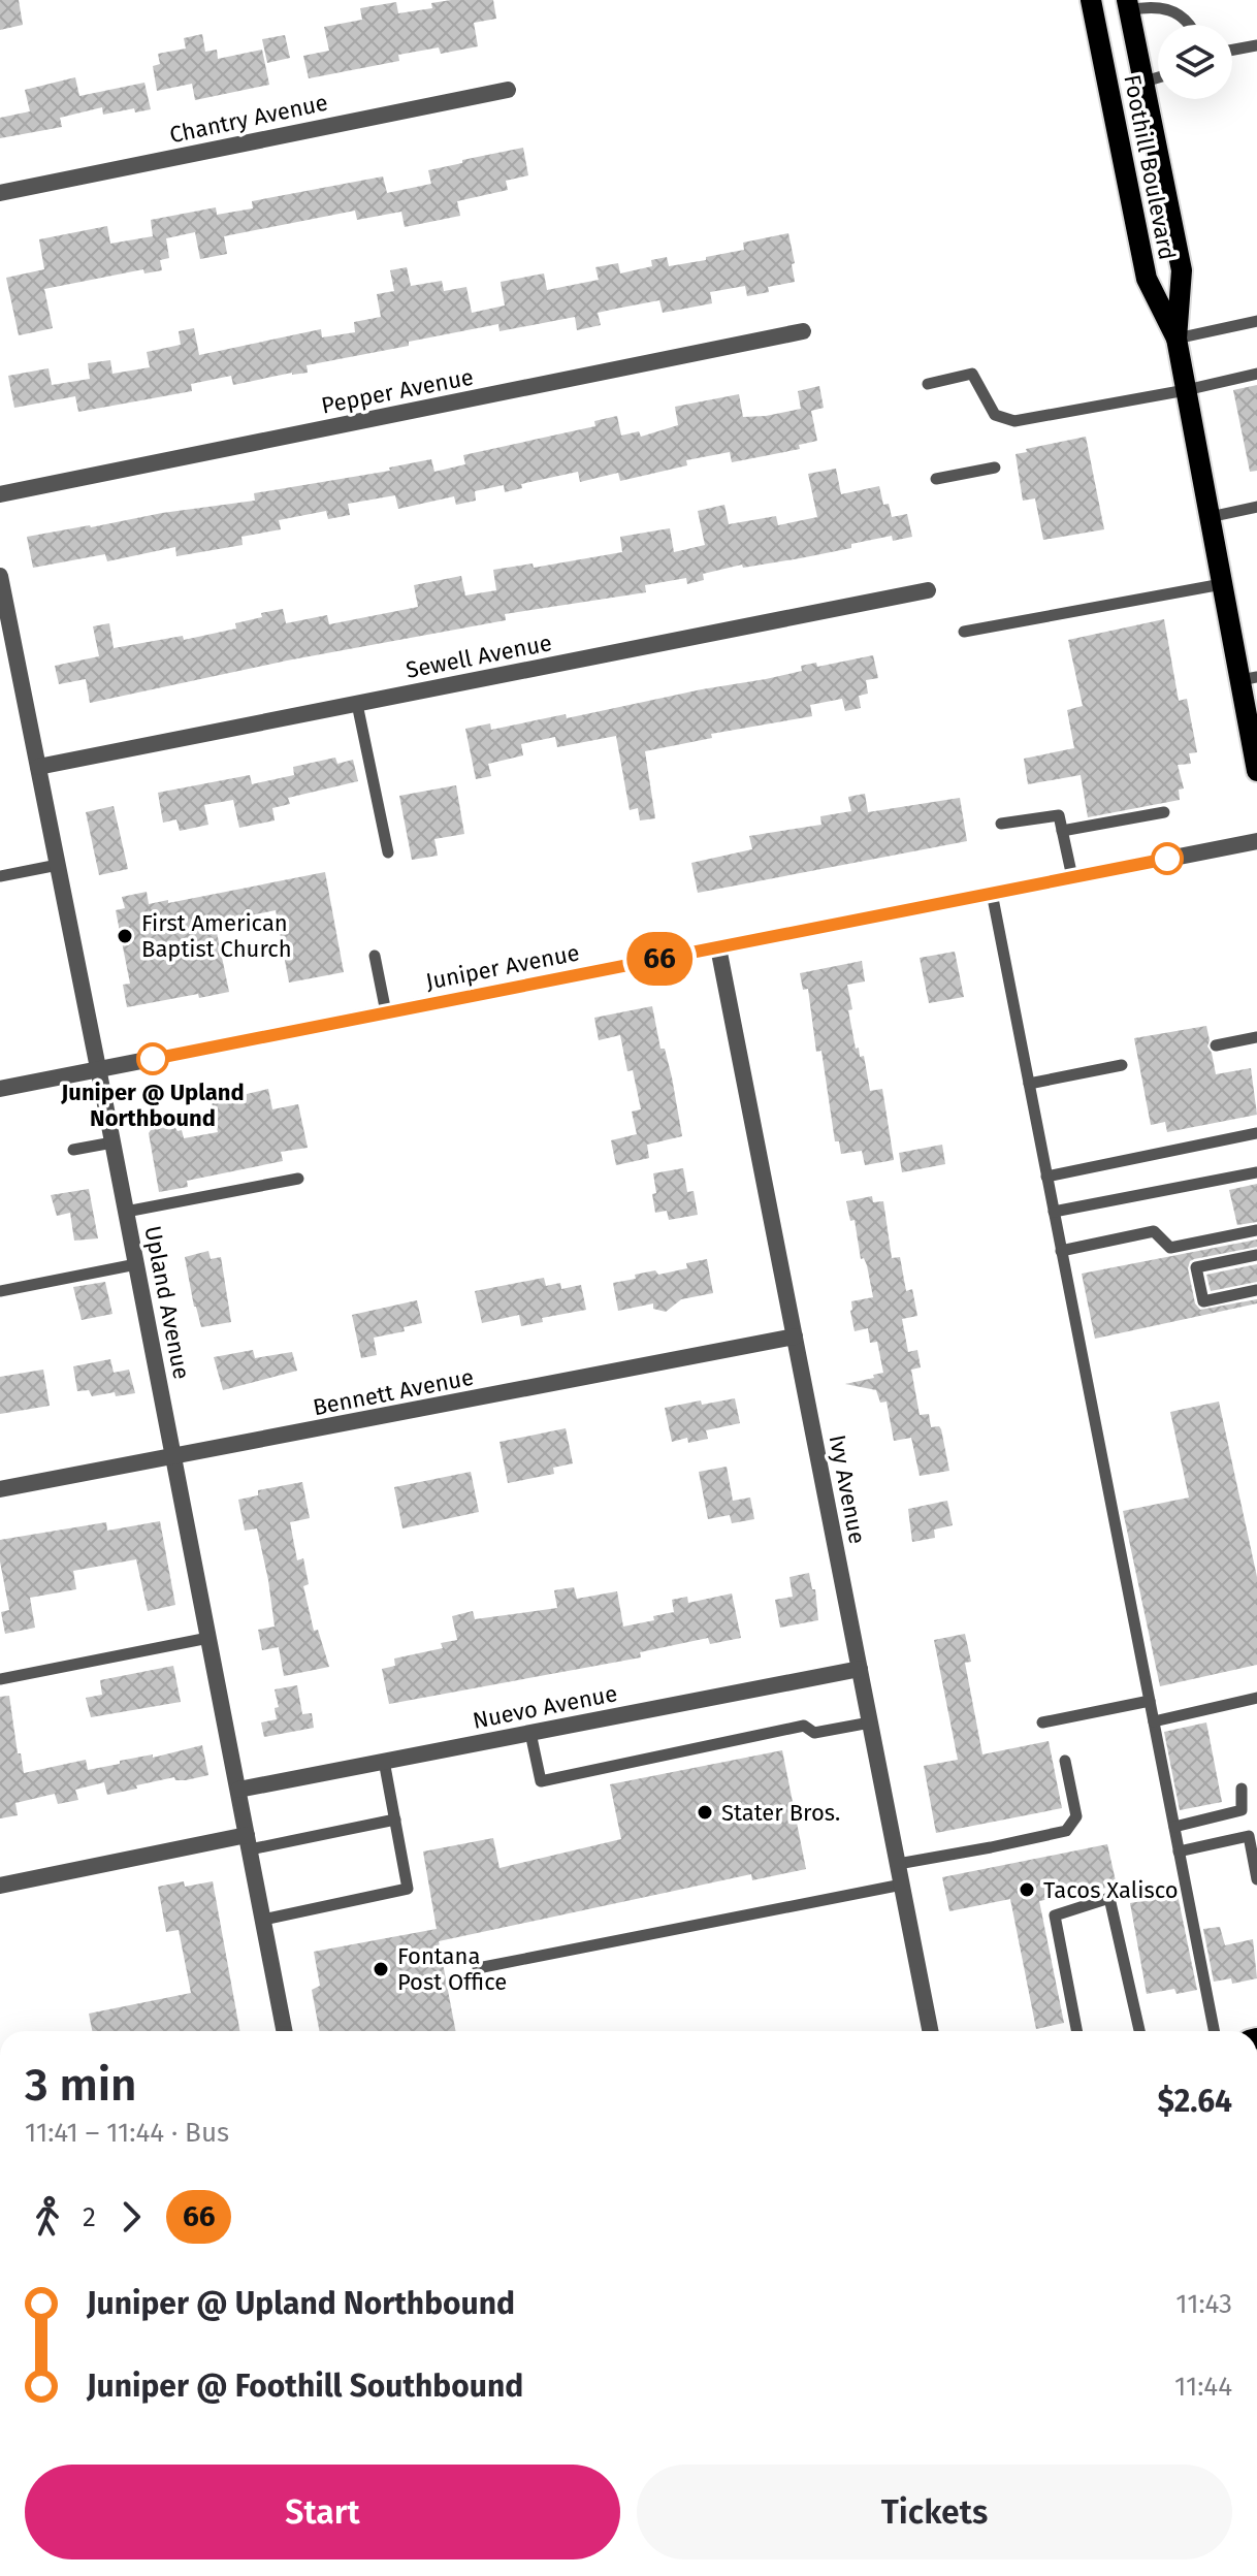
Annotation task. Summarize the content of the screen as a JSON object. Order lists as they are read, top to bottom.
{
  "streets": {
    "main road": ["Foothill Boulevard"],
    "street": [
      "Chantry Avenue",
      "Pepper Avenue",
      "Sewell Avenue",
      "Juniper Avenue",
      "Upland Avenue",
      "Bennett Avenue",
      "Ivy Avenue",
      "Nuevo Avenue"
    ]
  },
  "crossings": [
    ["Sewell Avenue", "Upland Avenue"],
    ["Juniper Avenue", "Upland Avenue"],
    ["Juniper Avenue", "Ivy Avenue"],
    ["Upland Avenue", "Bennett Avenue"],
    ["Upland Avenue", "Nuevo Avenue"],
    ["Bennett Avenue", "Ivy Avenue"],
    ["Ivy Avenue", "Nuevo Avenue"]
  ],
  "places": [
    "First American Baptist Church",
    "Juniper @ Upland Northbound",
    "Stater Bros.",
    "Tacos Xalisco",
    "Fontana Post Office"
  ],
  "lines": ["bus line 66"],
  "page": {
    "on_map": "66",
    "heading": ["3 min", "11:41 – 11:44 · Bus", "$2.64"],
    "legs": ["2", "66"],
    "list": [
      {
        "name": "Juniper @ Upland Northbound",
        "value": "11:43"
      },
      {
        "name": "Juniper @ Foothill Southbound",
        "value": "11:44"
      }
    ],
    "buttons": ["Start", "Tickets"]
  }
}
